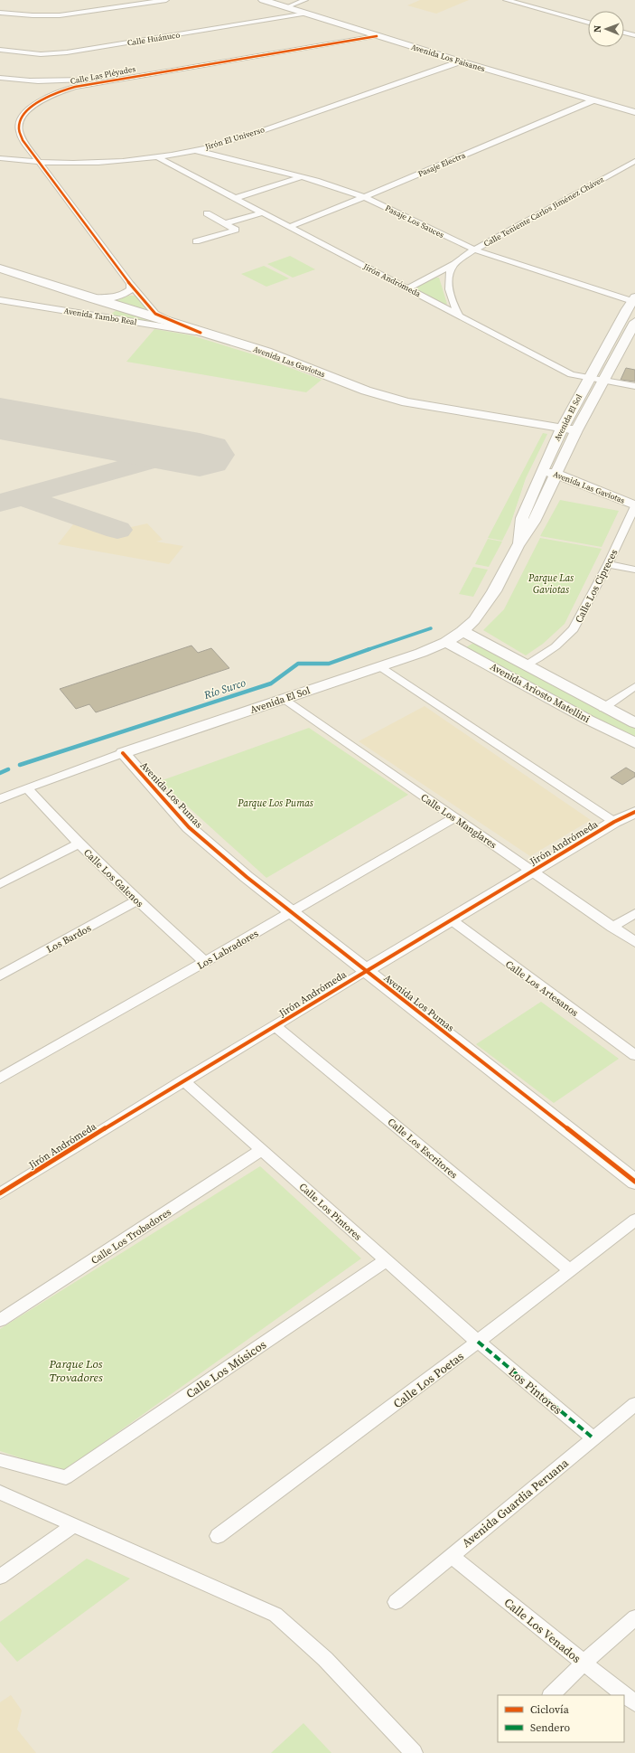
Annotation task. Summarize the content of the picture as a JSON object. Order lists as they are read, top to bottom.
{
  "streets": {
    "street": [
      "Calle Huánuco",
      "Avenida Los Faisanes",
      "Calle Las Pléyades",
      "Jirón El Universo",
      "Pasaje Electra",
      "Calle Teniente Carlos Jiménez Chávez",
      "Pasaje Los Sauces",
      "Jirón Andrómeda",
      "Avenida Tambo Real",
      "Avenida Las Gaviotas",
      "Avenida El Sol",
      "Calle Los Cipreces",
      "Avenida Ariosto Matellini",
      "Avenida Los Pumas",
      "Calle Los Manglares",
      "Calle Los Galenos",
      "Los Bardos",
      "Los Labradores",
      "Calle Los Artesanos",
      "Calle Los Escritores",
      "Calle Los Pintores",
      "Calle Los Trobadores",
      "Calle Los Músicos",
      "Calle Los Poetas",
      "Los Pintores",
      "Avenida Guardia Peruana",
      "Calle Los Venados"
    ]
  },
  "crossings": [
    ["Calle Huánuco", "Avenida Los Faisanes"],
    ["Avenida Los Faisanes", "Calle Las Pléyades"],
    ["Avenida Los Faisanes", "Jirón El Universo"],
    ["Avenida Los Faisanes", "Pasaje Electra"],
    ["Calle Las Pléyades", "Jirón El Universo"],
    ["Calle Las Pléyades", "Avenida Tambo Real"],
    ["Calle Las Pléyades", "Avenida Las Gaviotas"],
    ["Jirón El Universo", "Pasaje Los Sauces"],
    ["Jirón El Universo", "Jirón Andrómeda"],
    ["Pasaje Electra", "Pasaje Los Sauces"],
    ["Pasaje Electra", "Jirón Andrómeda"],
    ["Calle Teniente Carlos Jiménez Chávez", "Pasaje Los Sauces"],
    ["Calle Teniente Carlos Jiménez Chávez", "Jirón Andrómeda"],
    ["Pasaje Los Sauces", "Avenida El Sol"],
    ["Jirón Andrómeda", "Avenida El Sol"],
    ["Jirón Andrómeda", "Avenida Los Pumas"],
    ["Jirón Andrómeda", "Calle Los Manglares"],
    ["Jirón Andrómeda", "Calle Los Artesanos"],
    ["Jirón Andrómeda", "Calle Los Escritores"],
    ["Jirón Andrómeda", "Calle Los Pintores"],
    ["Avenida Tambo Real", "Avenida Las Gaviotas"],
    ["Avenida Las Gaviotas", "Avenida El Sol"],
    ["Avenida Las Gaviotas", "Calle Los Cipreces"],
    ["Avenida El Sol", "Avenida Ariosto Matellini"],
    ["Avenida El Sol", "Avenida Los Pumas"],
    ["Avenida El Sol", "Calle Los Manglares"],
    ["Avenida El Sol", "Calle Los Galenos"],
    ["Calle Los Cipreces", "Avenida Ariosto Matellini"],
    ["Avenida Los Pumas", "Los Labradores"],
    ["Calle Los Manglares", "Los Labradores"],
    ["Calle Los Galenos", "Los Bardos"],
    ["Calle Los Galenos", "Los Labradores"],
    ["Calle Los Escritores", "Calle Los Poetas"],
    ["Calle Los Pintores", "Calle Los Trobadores"],
    ["Calle Los Pintores", "Calle Los Músicos"],
    ["Calle Los Pintores", "Calle Los Poetas"],
    ["Calle Los Pintores", "Los Pintores"],
    ["Calle Los Poetas", "Los Pintores"],
    ["Los Pintores", "Avenida Guardia Peruana"],
    ["Avenida Guardia Peruana", "Calle Los Venados"]
  ],
  "water": ["Río Surco"],
  "parks": ["Parque Las Gaviotas", "Parque Los Pumas", "Parque Los Trovadores"],
  "legend": ["Ciclovía", "Sendero"],
  "north": "left"
}
